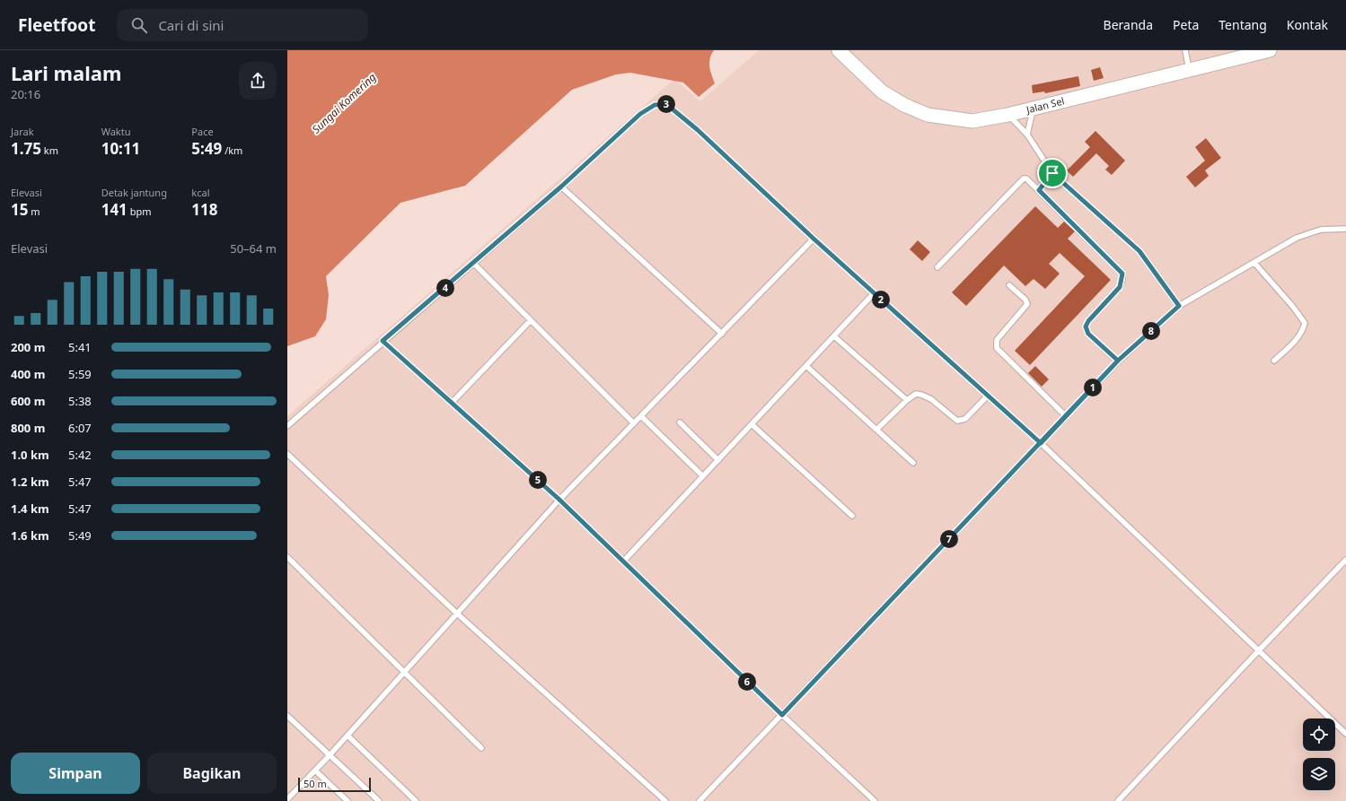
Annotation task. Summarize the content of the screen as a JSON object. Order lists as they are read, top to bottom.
{
  "streets": {
    "street": ["Jalan Sel"]
  },
  "water": ["Sungai Komering"],
  "scale_bar": "50 m",
  "page": {
    "header": "Fleetfoot",
    "search": "Cari di sini",
    "nav": [
      "Beranda",
      "Peta",
      "Tentang",
      "Kontak"
    ],
    "heading": ["Lari malam", "20:16"],
    "pins": [
      "3",
      "4",
      "2",
      "8",
      "1",
      "5",
      "7",
      "6"
    ],
    "stats": [
      ["Jarak", "1.75 km"],
      ["Waktu", "10:11"],
      ["Pace", "5:49 /km"],
      ["Elevasi", "15 m"],
      ["Detak jantung", "141 bpm"],
      ["kcal", "118"]
    ],
    "chart": ["Elevasi", "50–64 m"],
    "list": [
      {
        "name": "200 m",
        "note": "5:41"
      },
      {
        "name": "400 m",
        "note": "5:59"
      },
      {
        "name": "600 m",
        "note": "5:38"
      },
      {
        "name": "800 m",
        "note": "6:07"
      },
      {
        "name": "1.0 km",
        "note": "5:42"
      },
      {
        "name": "1.2 km",
        "note": "5:47"
      },
      {
        "name": "1.4 km",
        "note": "5:47"
      },
      {
        "name": "1.6 km",
        "note": "5:49"
      }
    ],
    "buttons": ["Simpan", "Bagikan"],
    "scale": "50 m"
  }
}
